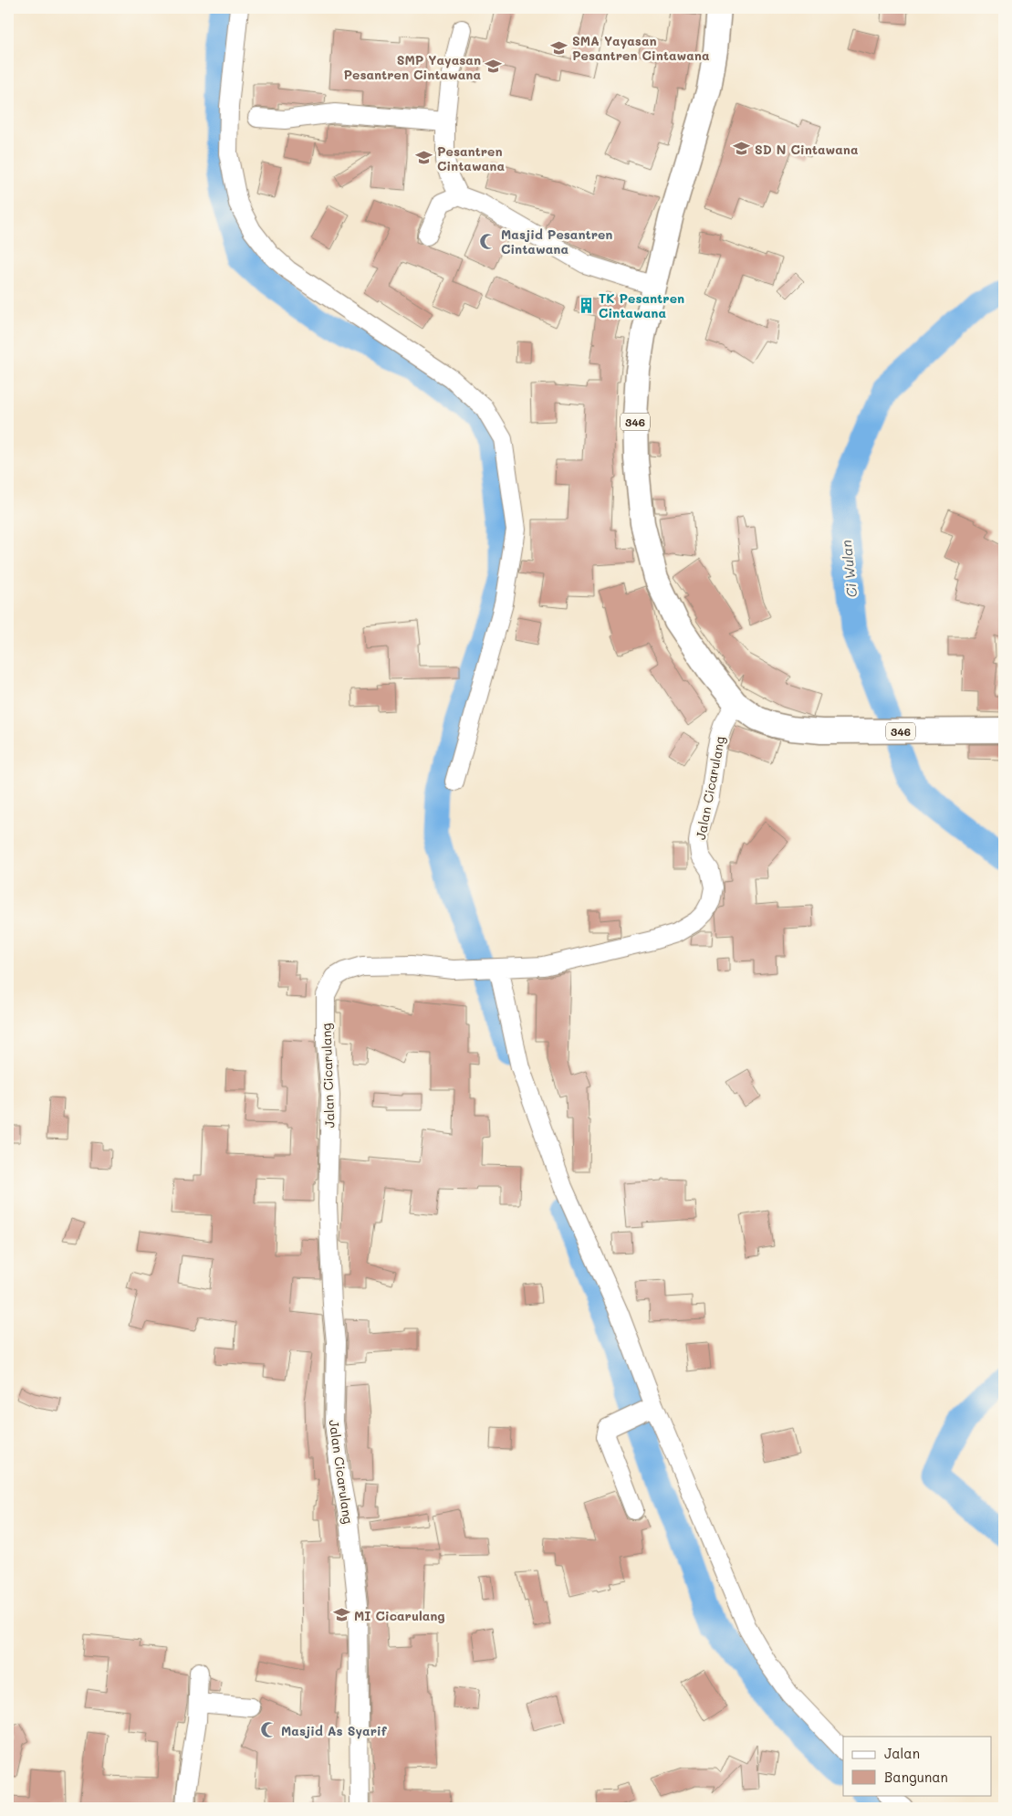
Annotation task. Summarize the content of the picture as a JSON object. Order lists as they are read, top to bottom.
{
  "streets": {
    "main road": ["346"],
    "street": ["Jalan Cicarulang"]
  },
  "crossings": [
    ["346", "Jalan Cicarulang"]
  ],
  "water": ["Ci Wulan"],
  "places": {
    "school or university": [
      "SMA Yayasan Pesantren Cintawana",
      "SMP Yayasan Pesantren Cintawana",
      "SD N Cintawana",
      "Pesantren Cintawana",
      "MI Cicarulang"
    ],
    "mosque": ["Masjid Pesantren Cintawana", "Masjid As Syarif"],
    "building": ["TK Pesantren Cintawana"]
  },
  "legend": ["Jalan", "Bangunan"]
}
